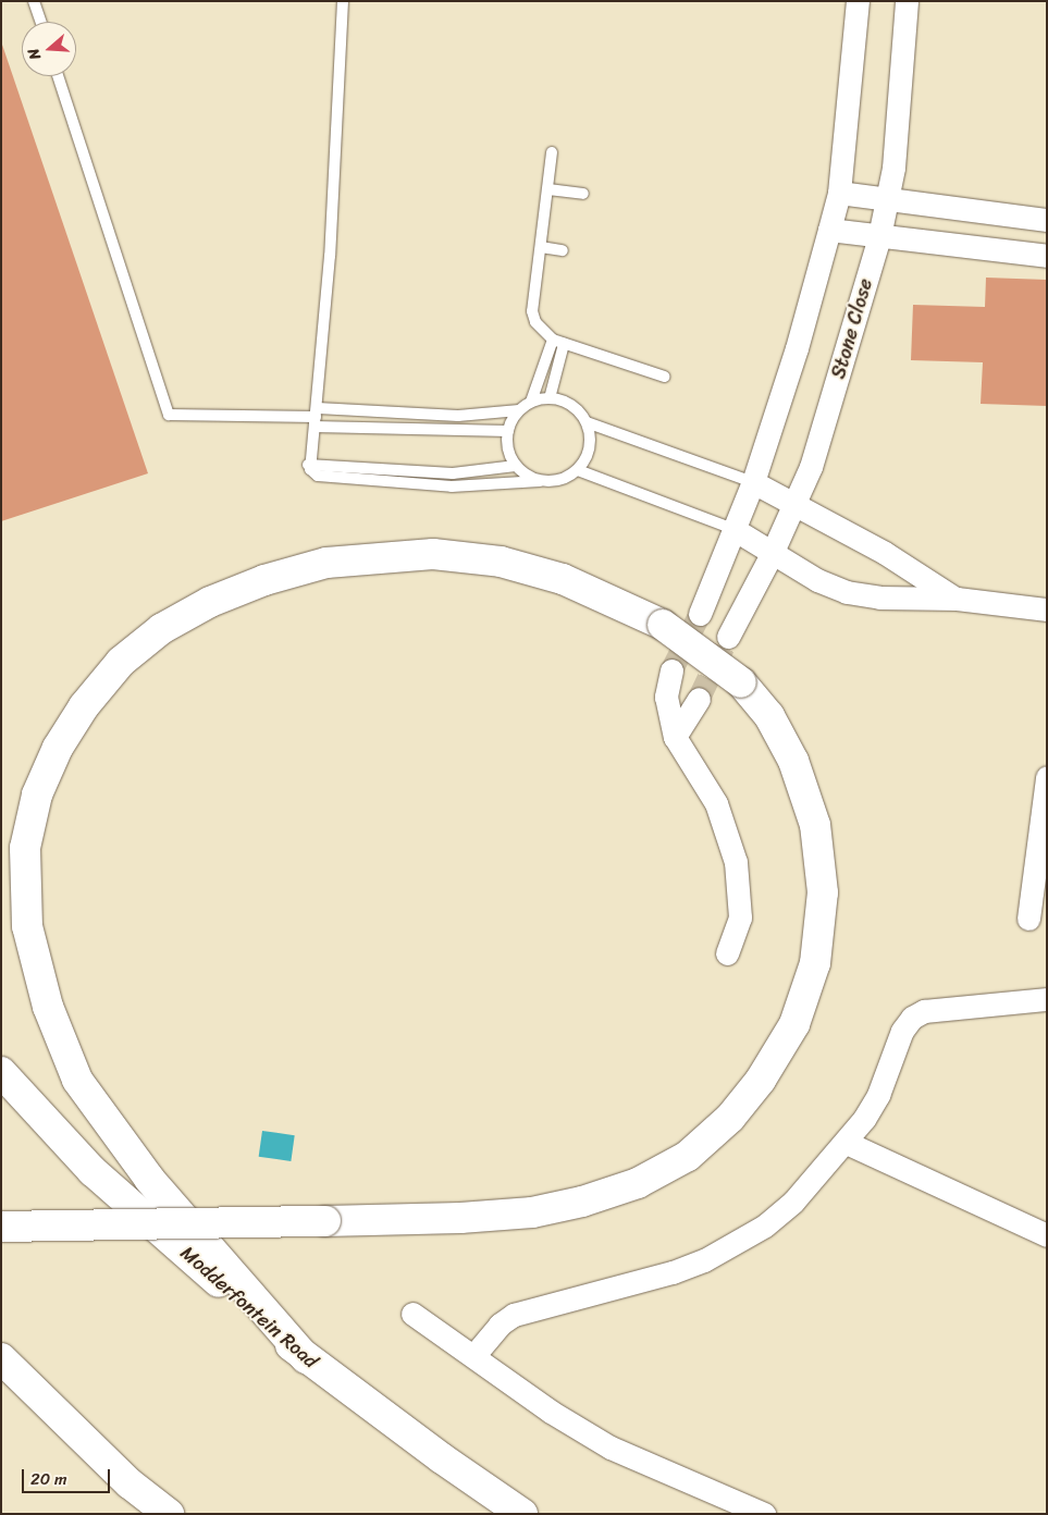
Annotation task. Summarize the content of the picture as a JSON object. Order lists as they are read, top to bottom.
{
  "streets": {
    "main road": ["Modderfontein Road"],
    "street": ["Stone Close"]
  },
  "scale_bar": "20 m",
  "north": "left"
}
